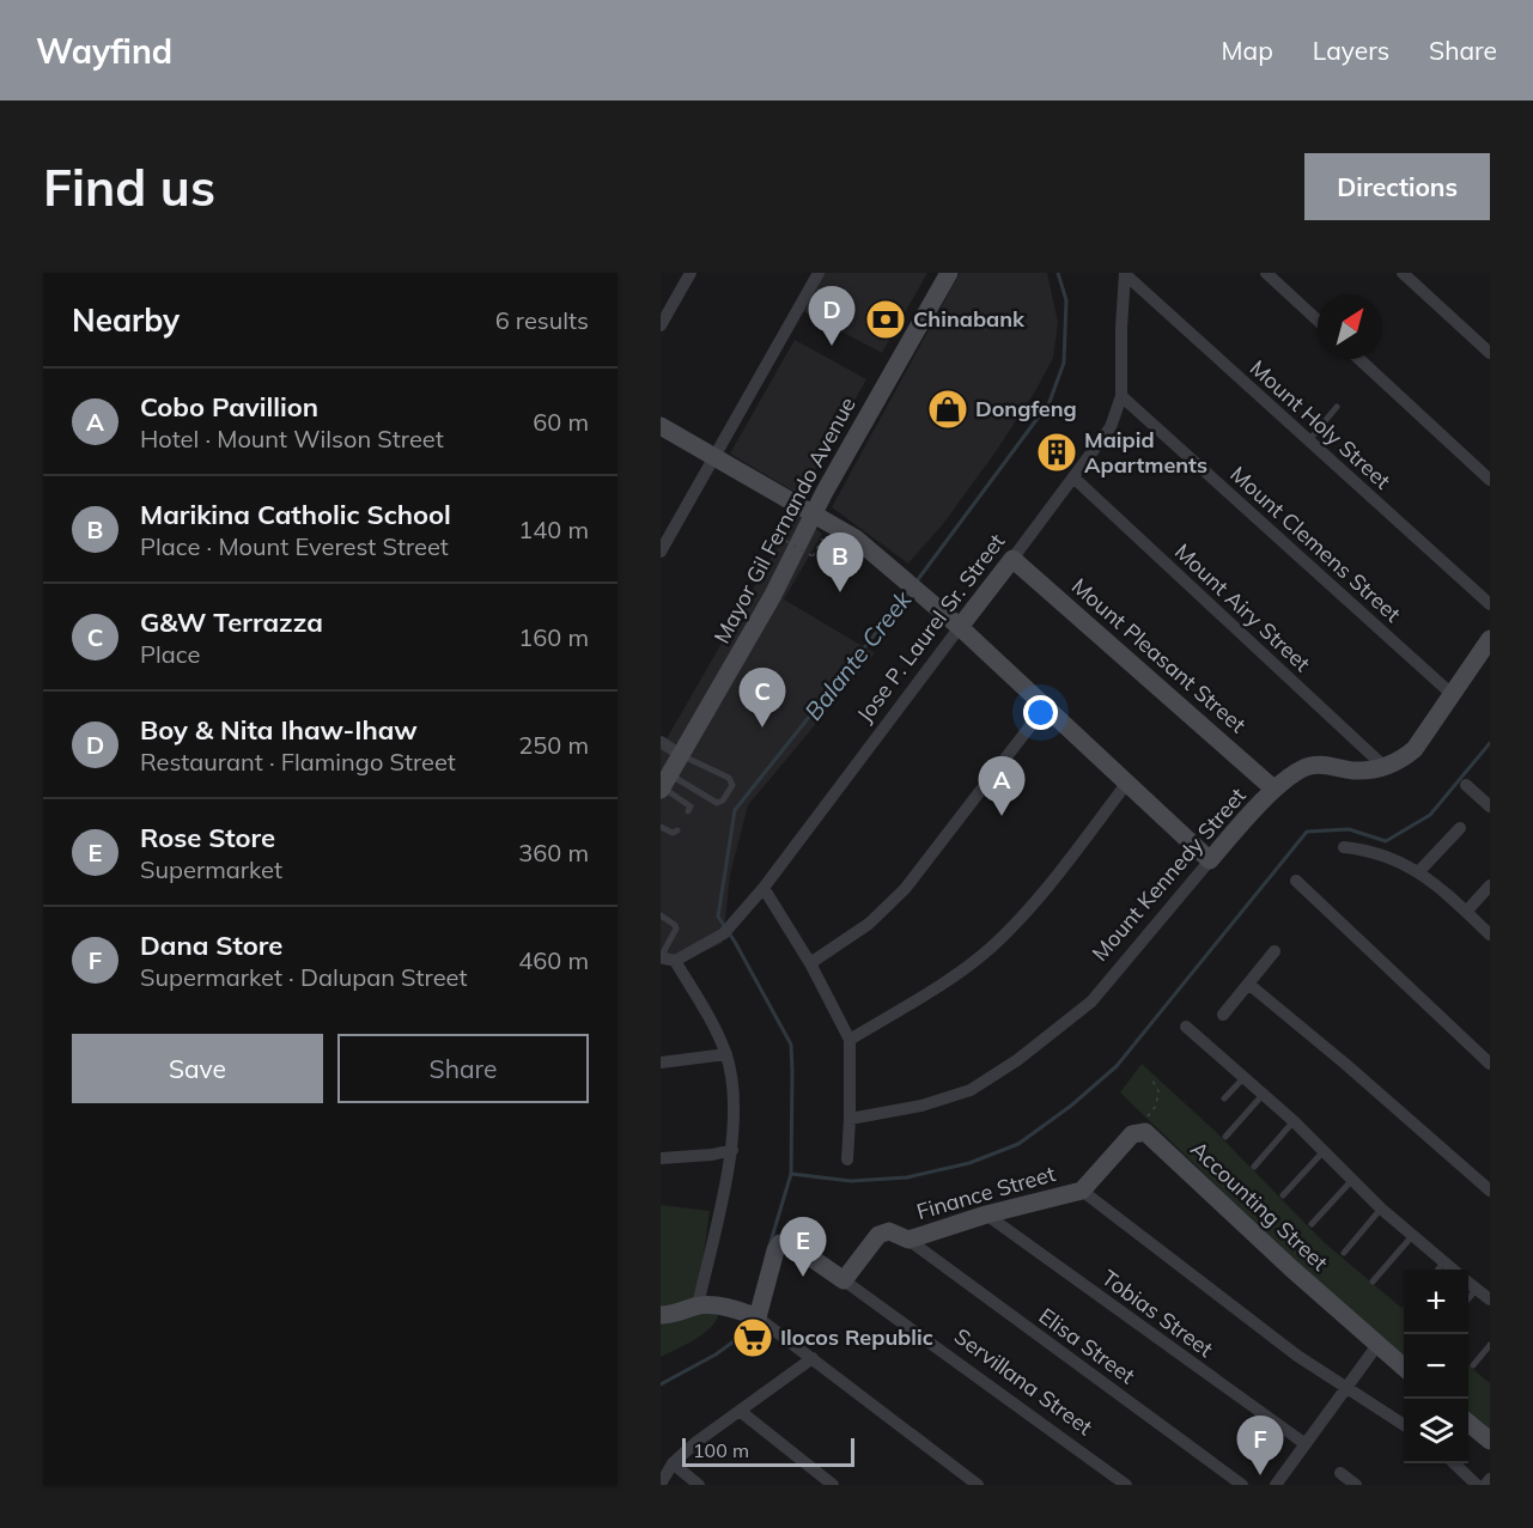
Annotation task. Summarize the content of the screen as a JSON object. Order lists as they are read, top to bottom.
{
  "streets": {
    "street": [
      "Mount Holy Street",
      "Mayor Gil Fernando Avenue",
      "Mount Clemens Street",
      "Mount Airy Street",
      "Jose P. Laurel Sr. Street",
      "Mount Pleasant Street",
      "Mount Kennedy Street",
      "Finance Street",
      "Accounting Street",
      "Tobias Street",
      "Elisa Street",
      "Servillana Street"
    ]
  },
  "crossings": [
    ["Mount Holy Street", "Jose P. Laurel Sr. Street"],
    ["Mount Clemens Street", "Jose P. Laurel Sr. Street"],
    ["Mount Clemens Street", "Mount Kennedy Street"],
    ["Mount Airy Street", "Jose P. Laurel Sr. Street"],
    ["Mount Airy Street", "Mount Kennedy Street"],
    ["Jose P. Laurel Sr. Street", "Mount Pleasant Street"],
    ["Mount Pleasant Street", "Mount Kennedy Street"],
    ["Finance Street", "Tobias Street"],
    ["Finance Street", "Elisa Street"],
    ["Finance Street", "Servillana Street"]
  ],
  "water": ["Balante Creek"],
  "places": {
    "bank": ["Chinabank"],
    "shop": ["Dongfeng"],
    "building": ["Maipid Apartments"],
    "supermarket": ["Ilocos Republic"]
  },
  "scale_bar": "100 m",
  "north": "top right",
  "page": {
    "header": "Wayfind",
    "nav": ["Map", "Layers", "Share"],
    "buttons": [
      "Directions",
      ["Save", "Share"]
    ],
    "title": "Find us",
    "heading": ["Nearby", "6 results"],
    "pins": [
      "D",
      "B",
      "C",
      "A",
      "E",
      "F"
    ],
    "list": [
      {
        "mark": "A",
        "name": "Cobo Pavillion",
        "note": "Hotel · Mount Wilson Street",
        "value": "60 m"
      },
      {
        "mark": "B",
        "name": "Marikina Catholic School",
        "note": "Place · Mount Everest Street",
        "value": "140 m"
      },
      {
        "mark": "C",
        "name": "G&W Terrazza",
        "note": "Place",
        "value": "160 m"
      },
      {
        "mark": "D",
        "name": "Boy & Nita Ihaw-Ihaw",
        "note": "Restaurant · Flamingo Street",
        "value": "250 m"
      },
      {
        "mark": "E",
        "name": "Rose Store",
        "note": "Supermarket",
        "value": "360 m"
      },
      {
        "mark": "F",
        "name": "Dana Store",
        "note": "Supermarket · Dalupan Street",
        "value": "460 m"
      }
    ],
    "map_buttons": ["+", "−"],
    "scale": "100 m"
  }
}
